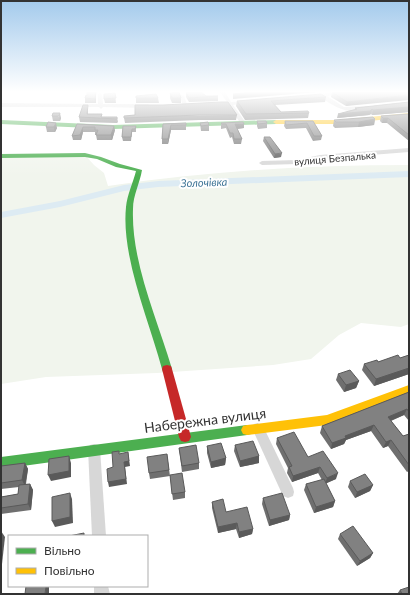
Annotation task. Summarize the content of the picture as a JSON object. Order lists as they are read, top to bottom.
{
  "streets": {
    "street": ["вулиця Безпалька", "Набережна вулиця"]
  },
  "water": ["Золочівка"],
  "legend": ["Вільно", "Повільно"]
}
